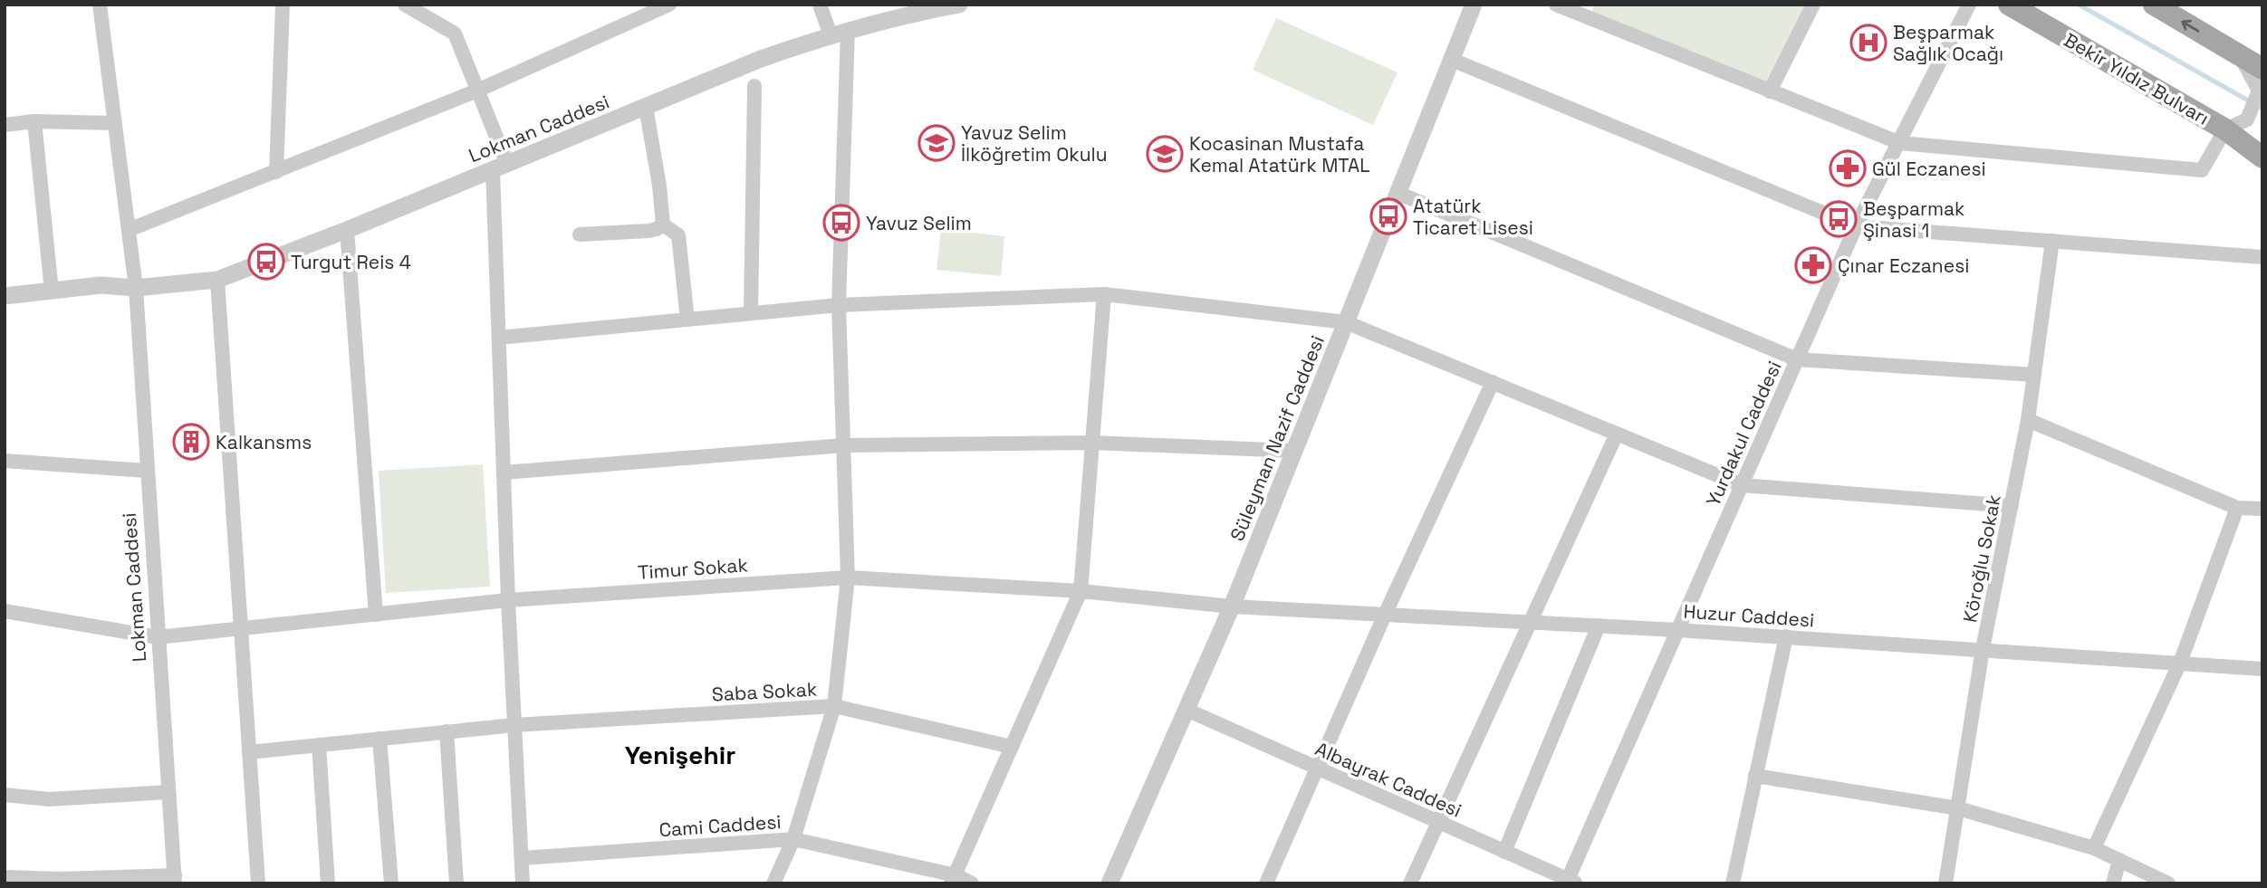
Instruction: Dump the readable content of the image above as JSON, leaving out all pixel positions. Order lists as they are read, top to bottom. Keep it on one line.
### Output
{"streets":{"main road":["Bekir Yıldız Bulvarı"],"street":["Lokman Caddesi","Yurdakul Caddesi","Süleyman Nazif Caddesi","Köroğlu Sokak","Timur Sokak","Huzur Caddesi","Saba Sokak","Albayrak Caddesi","Cami Caddesi"]},"crossings":[["Lokman Caddesi","Timur Sokak"],["Yurdakul Caddesi","Huzur Caddesi"],["Yurdakul Caddesi","Albayrak Caddesi"],["Süleyman Nazif Caddesi","Timur Sokak"],["Süleyman Nazif Caddesi","Huzur Caddesi"],["Süleyman Nazif Caddesi","Albayrak Caddesi"],["Köroğlu Sokak","Huzur Caddesi"],["Timur Sokak","Huzur Caddesi"]],"districts":["Yenişehir"],"places":{"hospital":["Beşparmak Sağlık Ocağı"],"school or university":["Yavuz Selim İlköğretim Okulu","Kocasinan Mustafa Kemal Atatürk MTAL"],"pharmacy":["Gül Eczanesi","Çınar Eczanesi"],"bus stop":["Atatürk Ticaret Lisesi","Beşparmak Şinasi 1","Yavuz Selim","Turgut Reis 4"],"building":["Kalkansms"]}}
